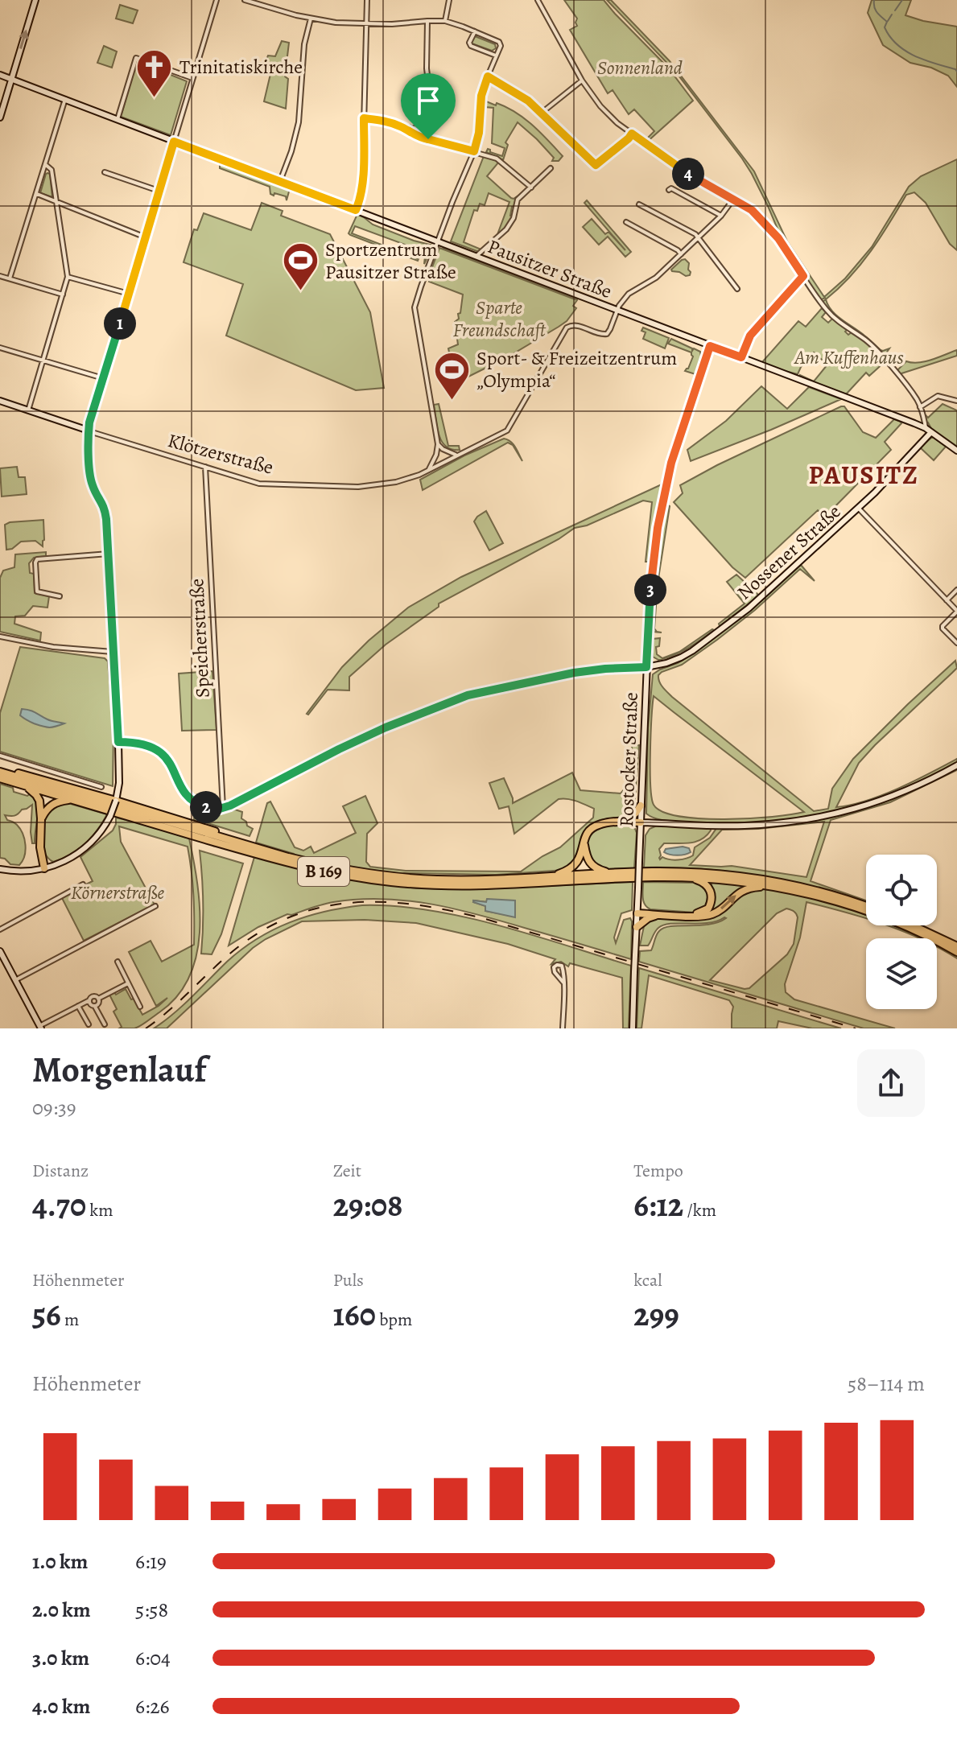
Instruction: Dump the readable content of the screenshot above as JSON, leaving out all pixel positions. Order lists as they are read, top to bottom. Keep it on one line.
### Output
{"streets":{"highway":["B 169"],"street":["Pausitzer Straße","Klötzerstraße","Nossener Straße","Speicherstraße","Rostocker Straße"]},"crossings":[["Pausitzer Straße","Klötzerstraße"],["Pausitzer Straße","Nossener Straße"],["Pausitzer Straße","Rostocker Straße"],["Klötzerstraße","Speicherstraße"],["Nossener Straße","Rostocker Straße"]],"districts":["PAUSITZ"],"parks":["Sonnenland","Sparte Freundschaft","Am Kuffenhaus","Körnerstraße"],"places":{"church":["Trinitatiskirche"],"sports":["Sportzentrum Pausitzer Straße","Sport- & Freizeitzentrum „Olympia“"]},"page":{"pins":["4","1","3","2"],"heading":["Morgenlauf","09:39"],"stats":[["Distanz","4.70 km"],["Zeit","29:08"],["Tempo","6:12 /km"],["Höhenmeter","56 m"],["Puls","160 bpm"],["kcal","299"]],"chart":["Höhenmeter","58–114 m"],"list":[{"name":"1.0 km","note":"6:19"},{"name":"2.0 km","note":"5:58"},{"name":"3.0 km","note":"6:04"},{"name":"4.0 km","note":"6:26"}]}}
